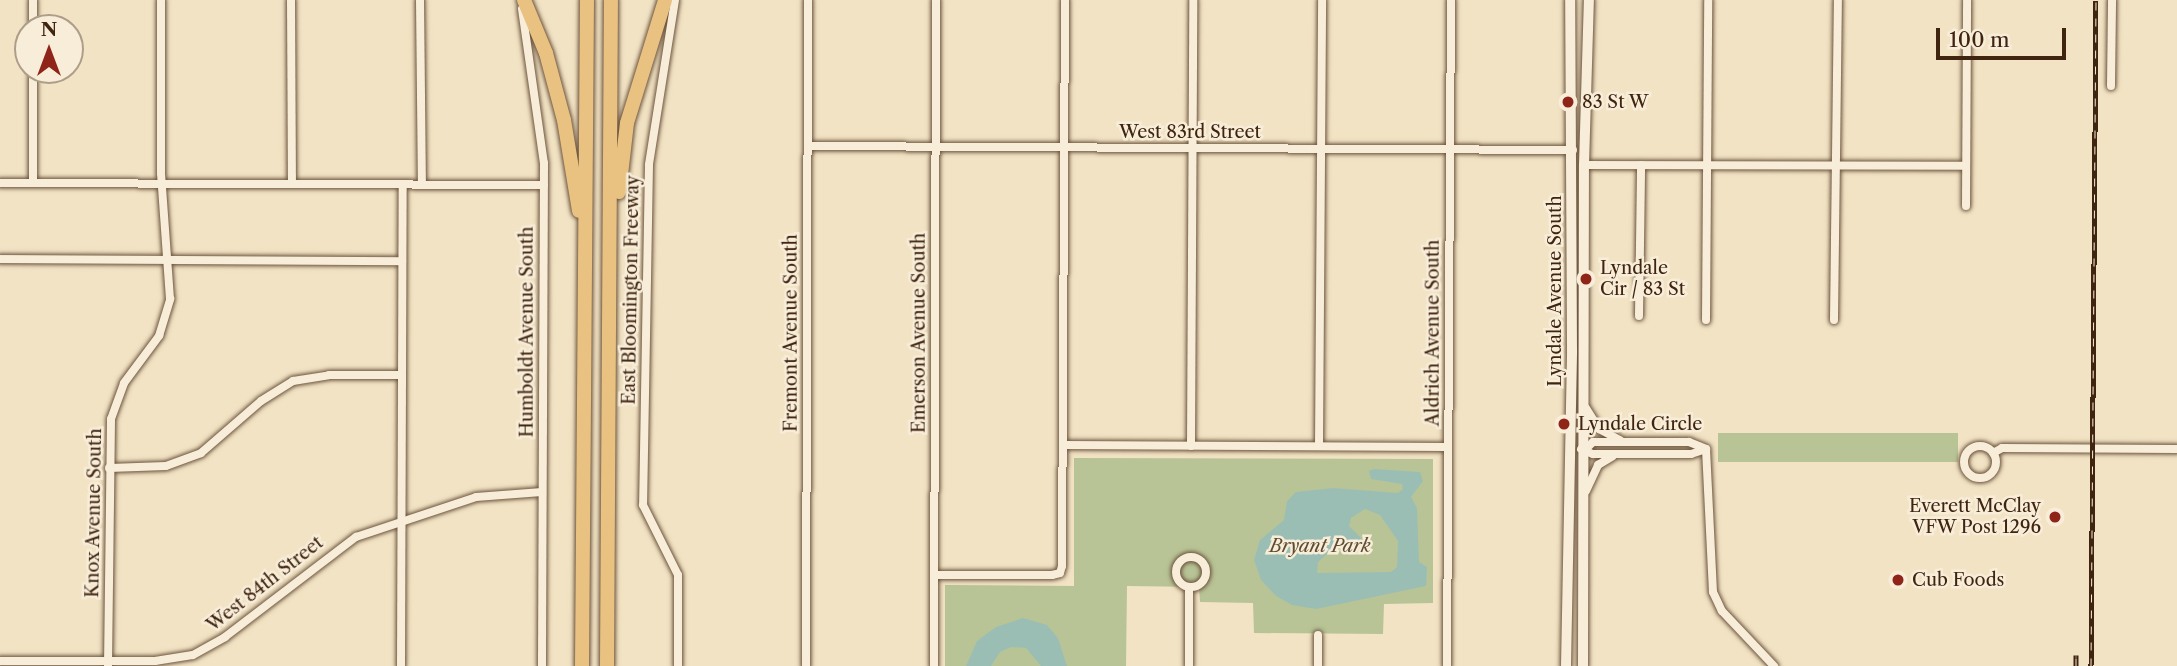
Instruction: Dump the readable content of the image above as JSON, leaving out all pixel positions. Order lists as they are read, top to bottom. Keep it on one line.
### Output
{"streets":{"main road":["Lyndale Avenue South"],"street":["West 83rd Street","East Bloomington Freeway","Humboldt Avenue South","Fremont Avenue South","Emerson Avenue South","Aldrich Avenue South","Knox Avenue South","West 84th Street"]},"crossings":[["West 83rd Street","Lyndale Avenue South"],["West 83rd Street","Fremont Avenue South"],["West 83rd Street","Emerson Avenue South"],["West 83rd Street","Aldrich Avenue South"],["Humboldt Avenue South","West 84th Street"],["Knox Avenue South","West 84th Street"]],"parks":["Bryant Park"],"places":["83 St W","Lyndale Cir / 83 St","Lyndale Circle","Everett McClay VFW Post 1296","Cub Foods"],"scale_bar":"100 m","north":"top"}
